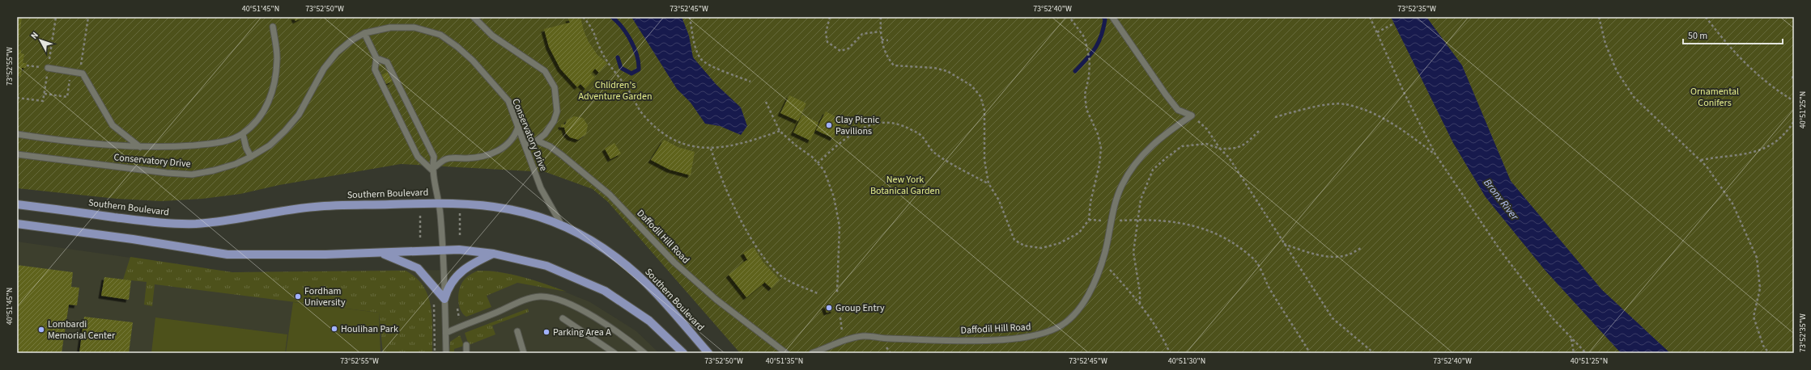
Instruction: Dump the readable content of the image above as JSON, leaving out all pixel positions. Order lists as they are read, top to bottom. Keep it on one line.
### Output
{"streets":{"main road":["Southern Boulevard"],"lane":["Conservatory Drive","Daffodil Hill Road"]},"crossings":[["Conservatory Drive","Southern Boulevard"]],"water":["Bronx River"],"parks":["Chlidren's Adventure Garden","Ornamental Conifers","New York Botanical Garden"],"places":["Clay Picnic Pavilions","Fordham University","Group Entry","Houlihan Park","Lombardi Memorial Center","Parking Area A"],"scale_bar":"50 m","north":"top left","coordinates":["40°51'45\"N","73°52'50\"W","73°52'45\"W","73°52'40\"W","73°52'35\"W","73°52'55\"W","40°51'25\"N","40°51'35\"N","40°51'30\"N"]}
